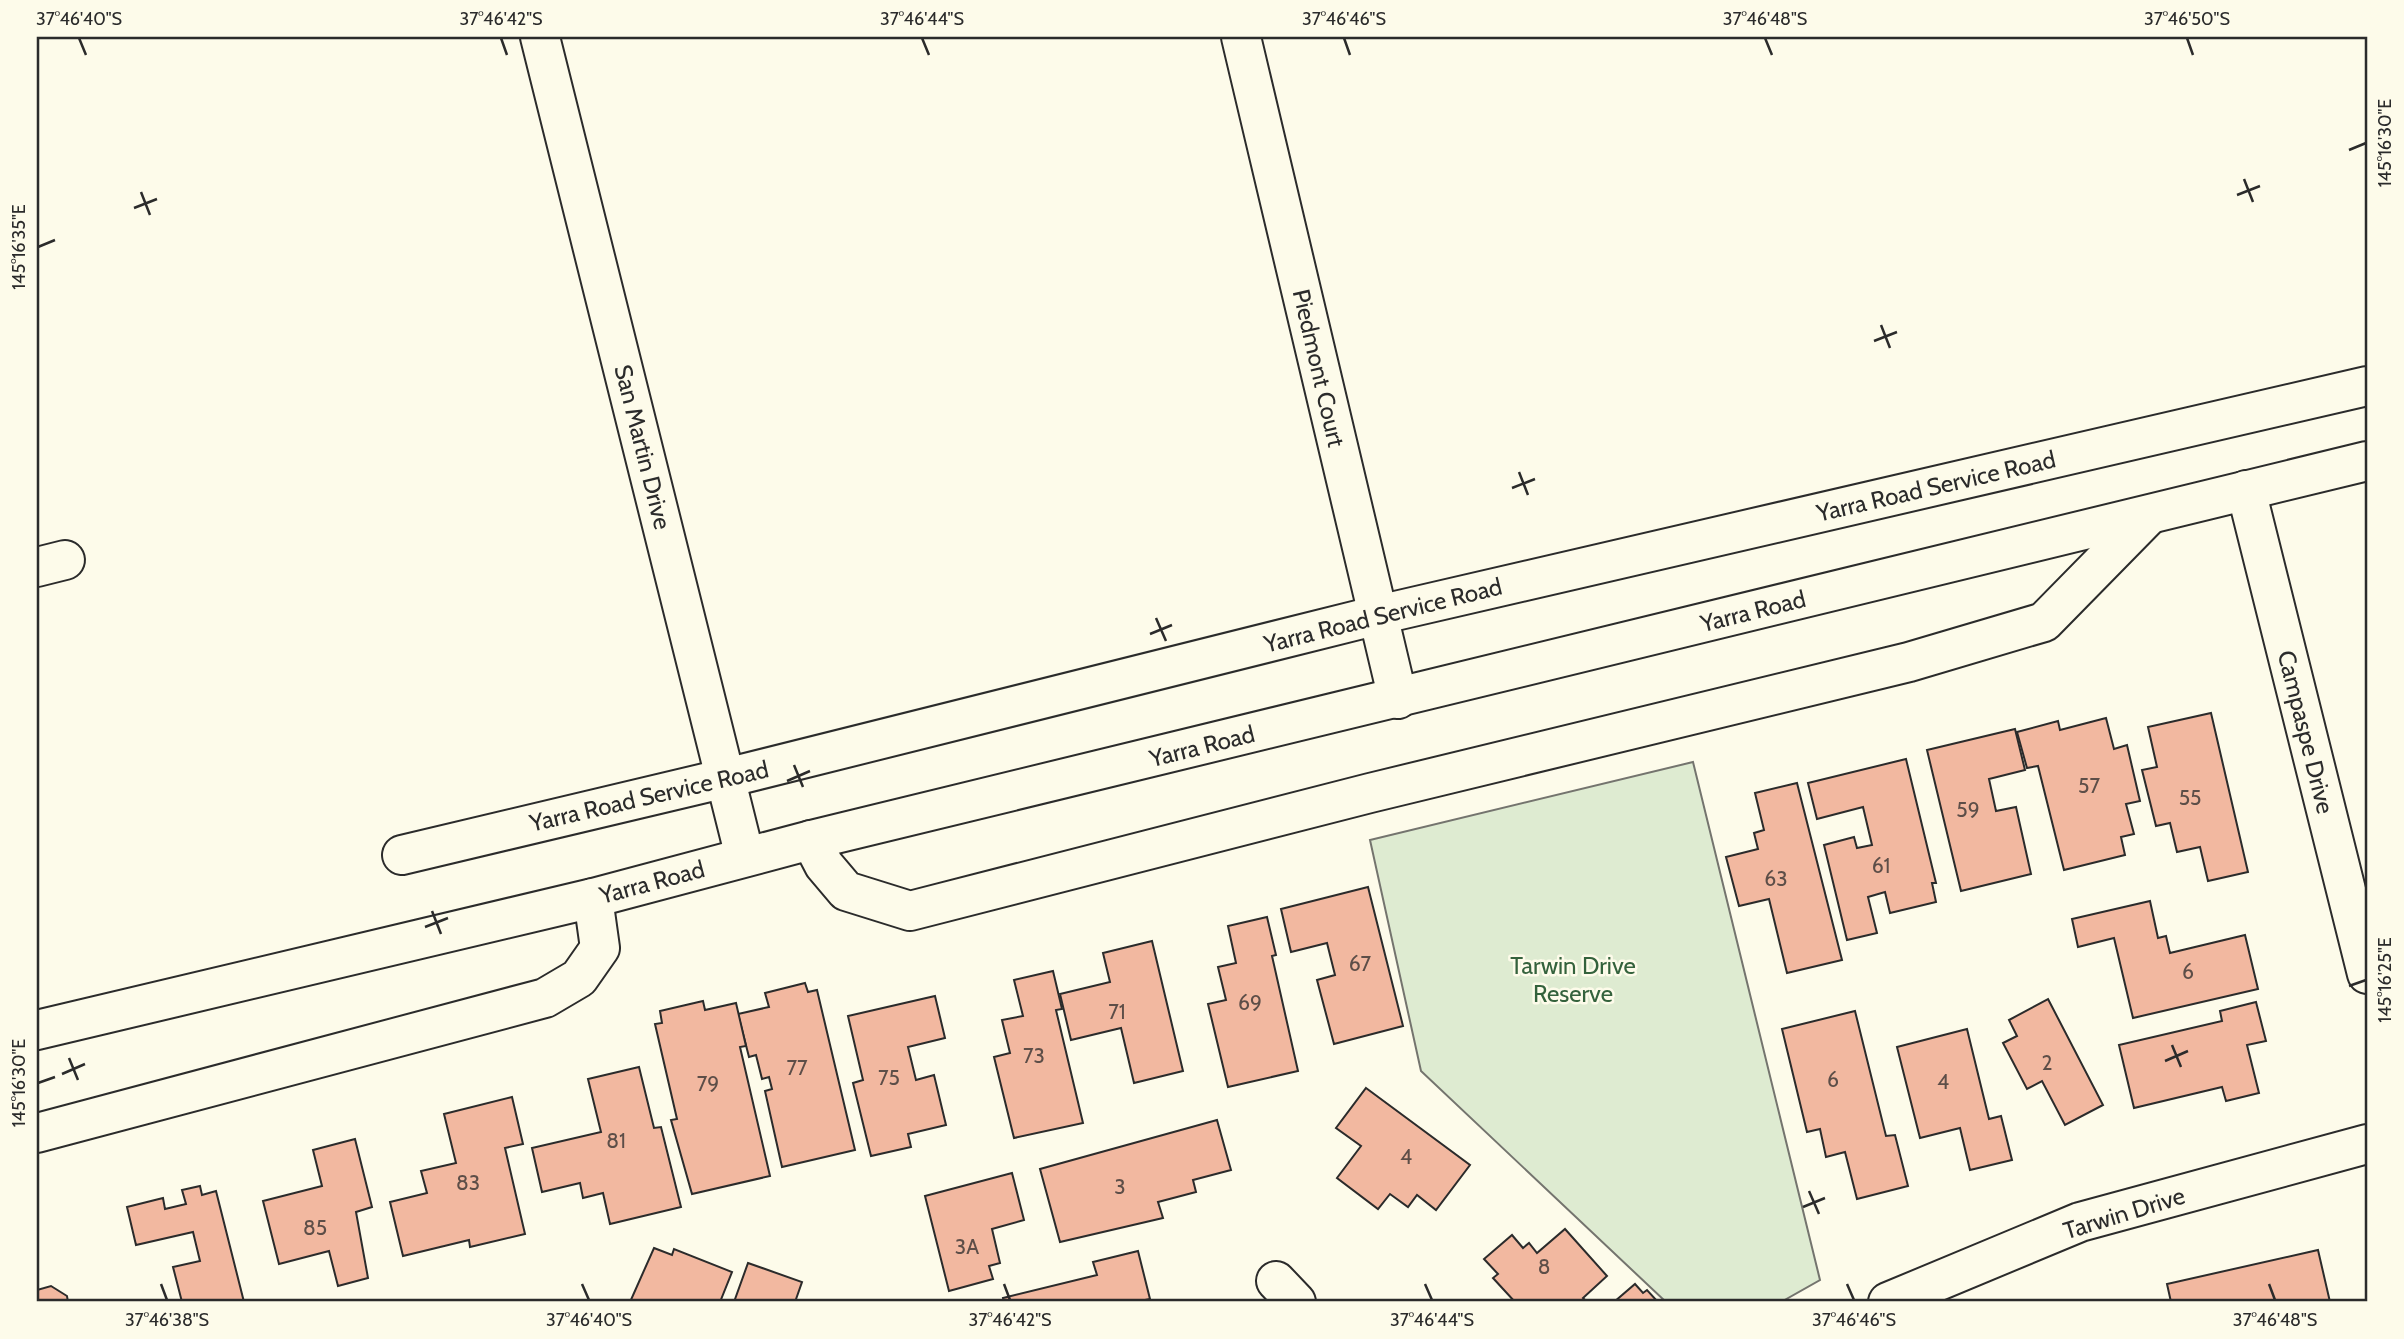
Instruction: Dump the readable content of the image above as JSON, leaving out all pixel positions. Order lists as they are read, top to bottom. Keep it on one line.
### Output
{"streets":{"street":["Piedmont Court","San Martin Drive","Yarra Road Service Road","Yarra Road","Campaspe Drive","Tarwin Drive"]},"crossings":[["Piedmont Court","Yarra Road Service Road"],["Piedmont Court","Yarra Road"],["San Martin Drive","Yarra Road Service Road"],["San Martin Drive","Yarra Road"],["Yarra Road","Campaspe Drive"]],"parks":["Tarwin Drive Reserve"],"house_numbers":["57","55","59","61","63","67","6","69","71","73","2","77","75","6","4","79","81","4","83","3","85","3A","8"],"coordinates":["37°46'40\"S","37°46'42\"S","37°46'44\"S","37°46'46\"S","37°46'48\"S","37°46'50\"S","145°16'30\"E","145°16'35\"E","145°16'25\"E","37°46'38\"S"]}
